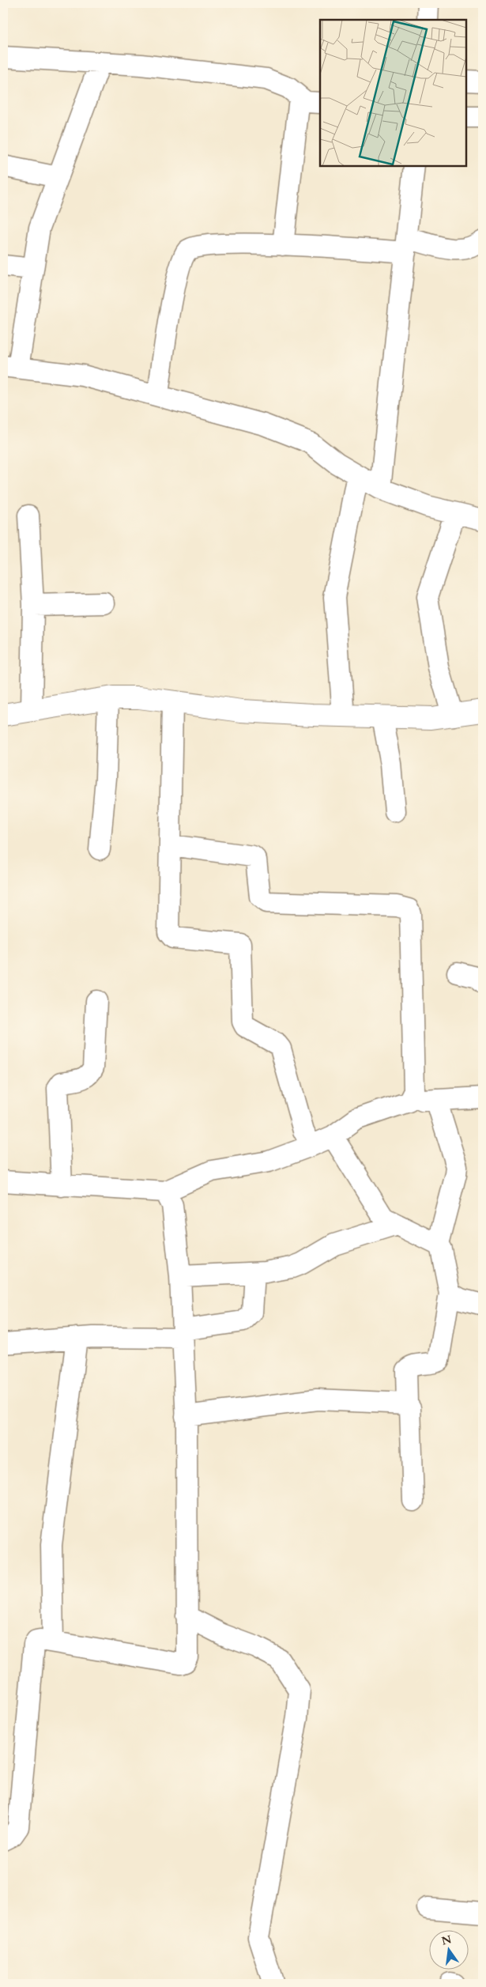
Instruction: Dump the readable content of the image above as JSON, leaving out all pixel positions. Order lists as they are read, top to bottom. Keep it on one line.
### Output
{"north":"top"}
